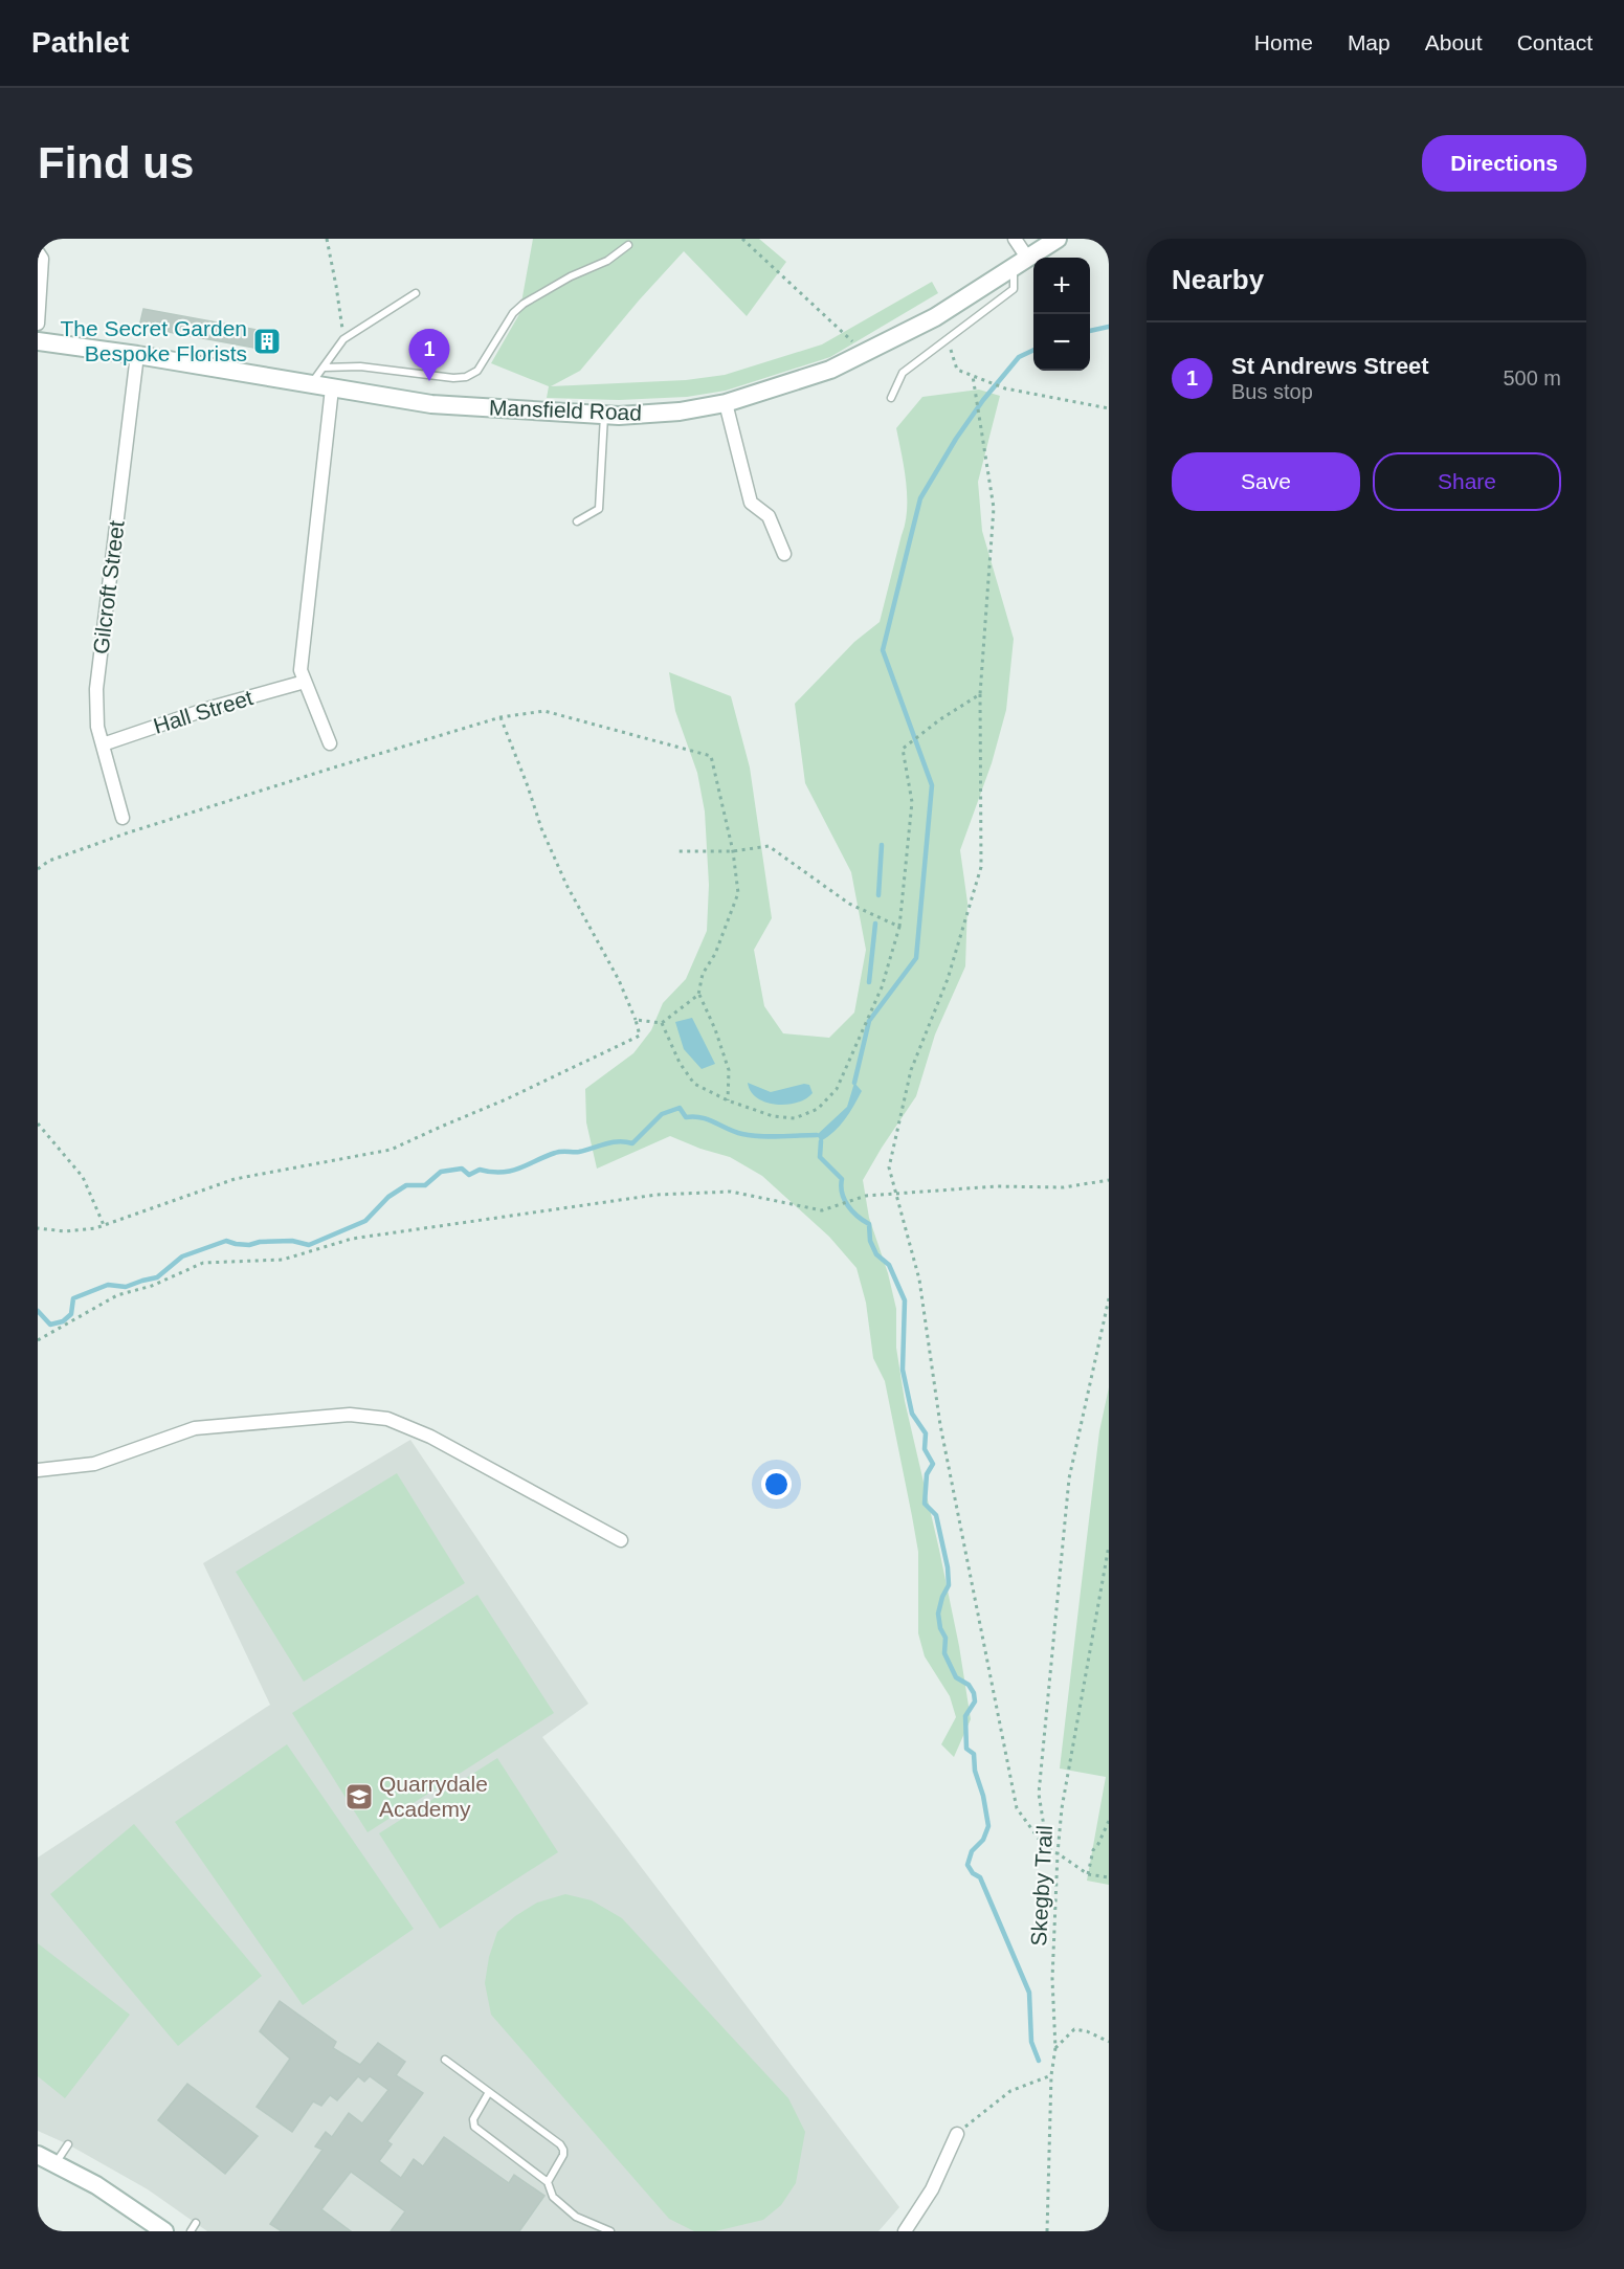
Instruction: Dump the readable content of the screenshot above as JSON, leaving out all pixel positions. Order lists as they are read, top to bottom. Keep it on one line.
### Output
{"streets":{"main road":["Mansfield Road"],"street":["Gilcroft Street","Hall Street"],"path":["Skegby Trail"]},"crossings":[["Mansfield Road","Gilcroft Street"],["Gilcroft Street","Hall Street"]],"places":{"building":["The Secret Garden Bespoke Florists"],"school or university":["Quarrydale Academy"]},"page":{"header":"Pathlet","nav":["Home","Map","About","Contact"],"buttons":["Directions",["Save","Share"]],"title":"Find us","heading":"Nearby","map_buttons":["+","−"],"list":[{"mark":"1","name":"St Andrews Street","note":"Bus stop","value":"500 m"}],"pins":"1"}}
